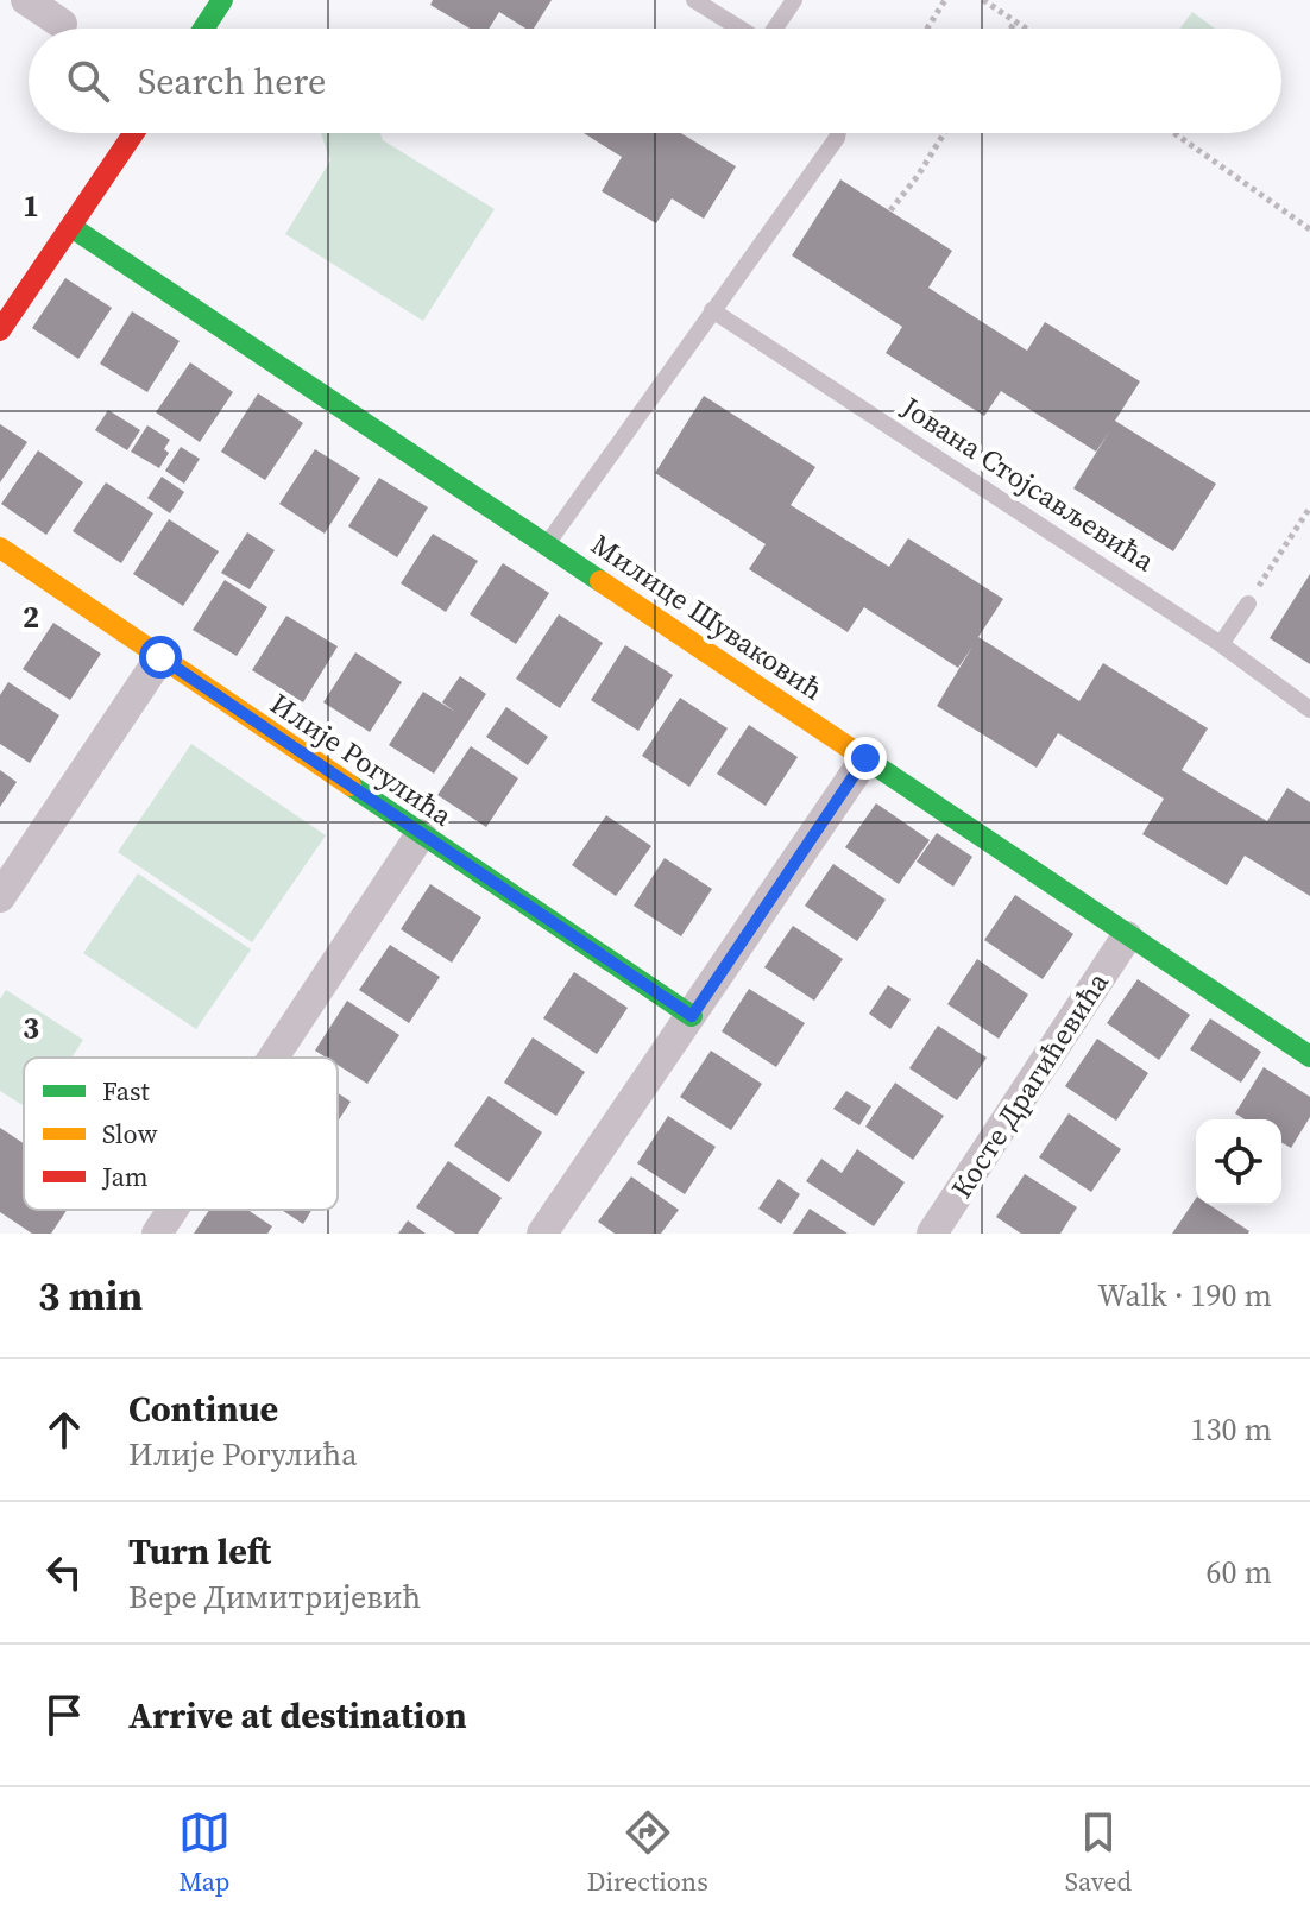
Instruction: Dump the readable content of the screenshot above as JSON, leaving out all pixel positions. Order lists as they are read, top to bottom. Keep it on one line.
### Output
{"streets":{"street":["Милице Шуваковић","Илије Рогулића","Косте Драгићевића"],"lane":["Јована Стојсављевића"]},"crossings":[["Милице Шуваковић","Косте Драгићевића"]],"legend":["Fast","Slow","Jam"],"page":{"search":"Search here","heading":["3 min","Walk · 190 m"],"list":[["Continue","Илије Рогулића","130 m"],["Turn left","Вере Димитријевић","60 m"],"Arrive at destination"],"nav":["Map","Directions","Saved"]},"grid":{"rows":["1","2","3"]}}
